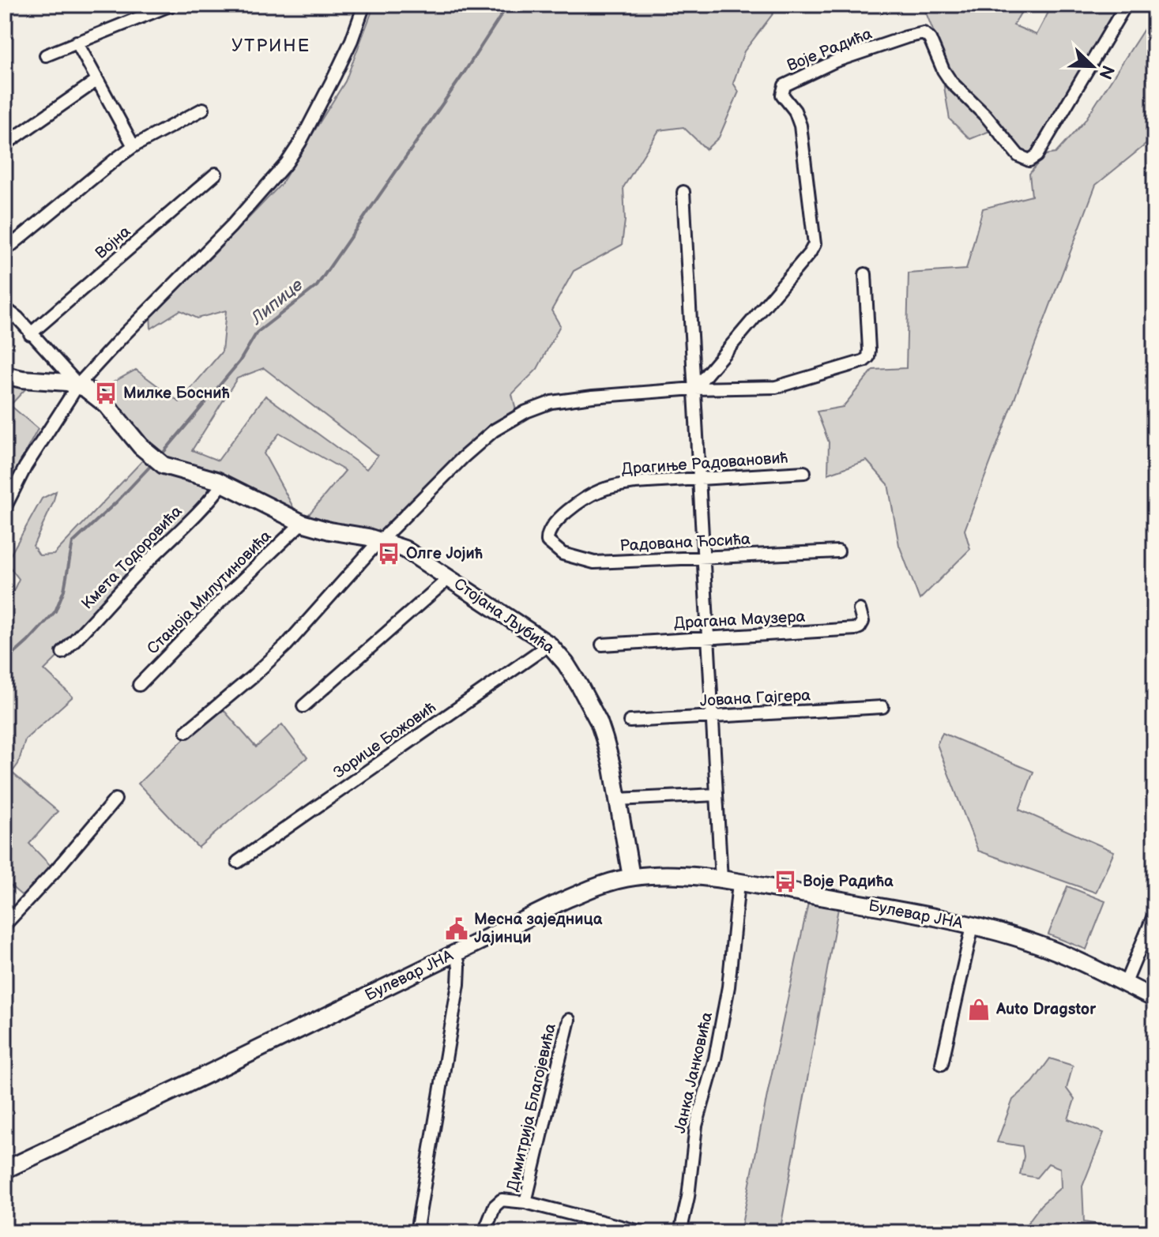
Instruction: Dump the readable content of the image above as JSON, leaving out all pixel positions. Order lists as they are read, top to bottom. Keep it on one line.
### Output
{"streets":{"main road":["Стојана Љубића","Булевар ЈНА"],"street":["Воје Радића","Војна","Драгиње Радовановић","Радована Ћосића","Кмета Тодоровића","Станоја Милутиновића","Драгана Маузера","Јована Гајгера","Зорице Божовић","Јанка Јанковића","Димитрија Благојевића"]},"crossings":[["Драгиње Радовановић","Радована Ћосића"],["Кмета Тодоровића","Стојана Љубића"],["Станоја Милутиновића","Стојана Љубића"],["Стојана Љубића","Зорице Божовић"],["Стојана Љубића","Булевар ЈНА"],["Булевар ЈНА","Јанка Јанковића"]],"districts":["УТРИНЕ"],"water":["Липице"],"places":{"bus stop":["Милке Боснић","Олге Јојић","Воје Радића"],"public building":["Месна заједница Јајинци"],"shop":["Auto Dragstor"]},"north":"bottom right"}
